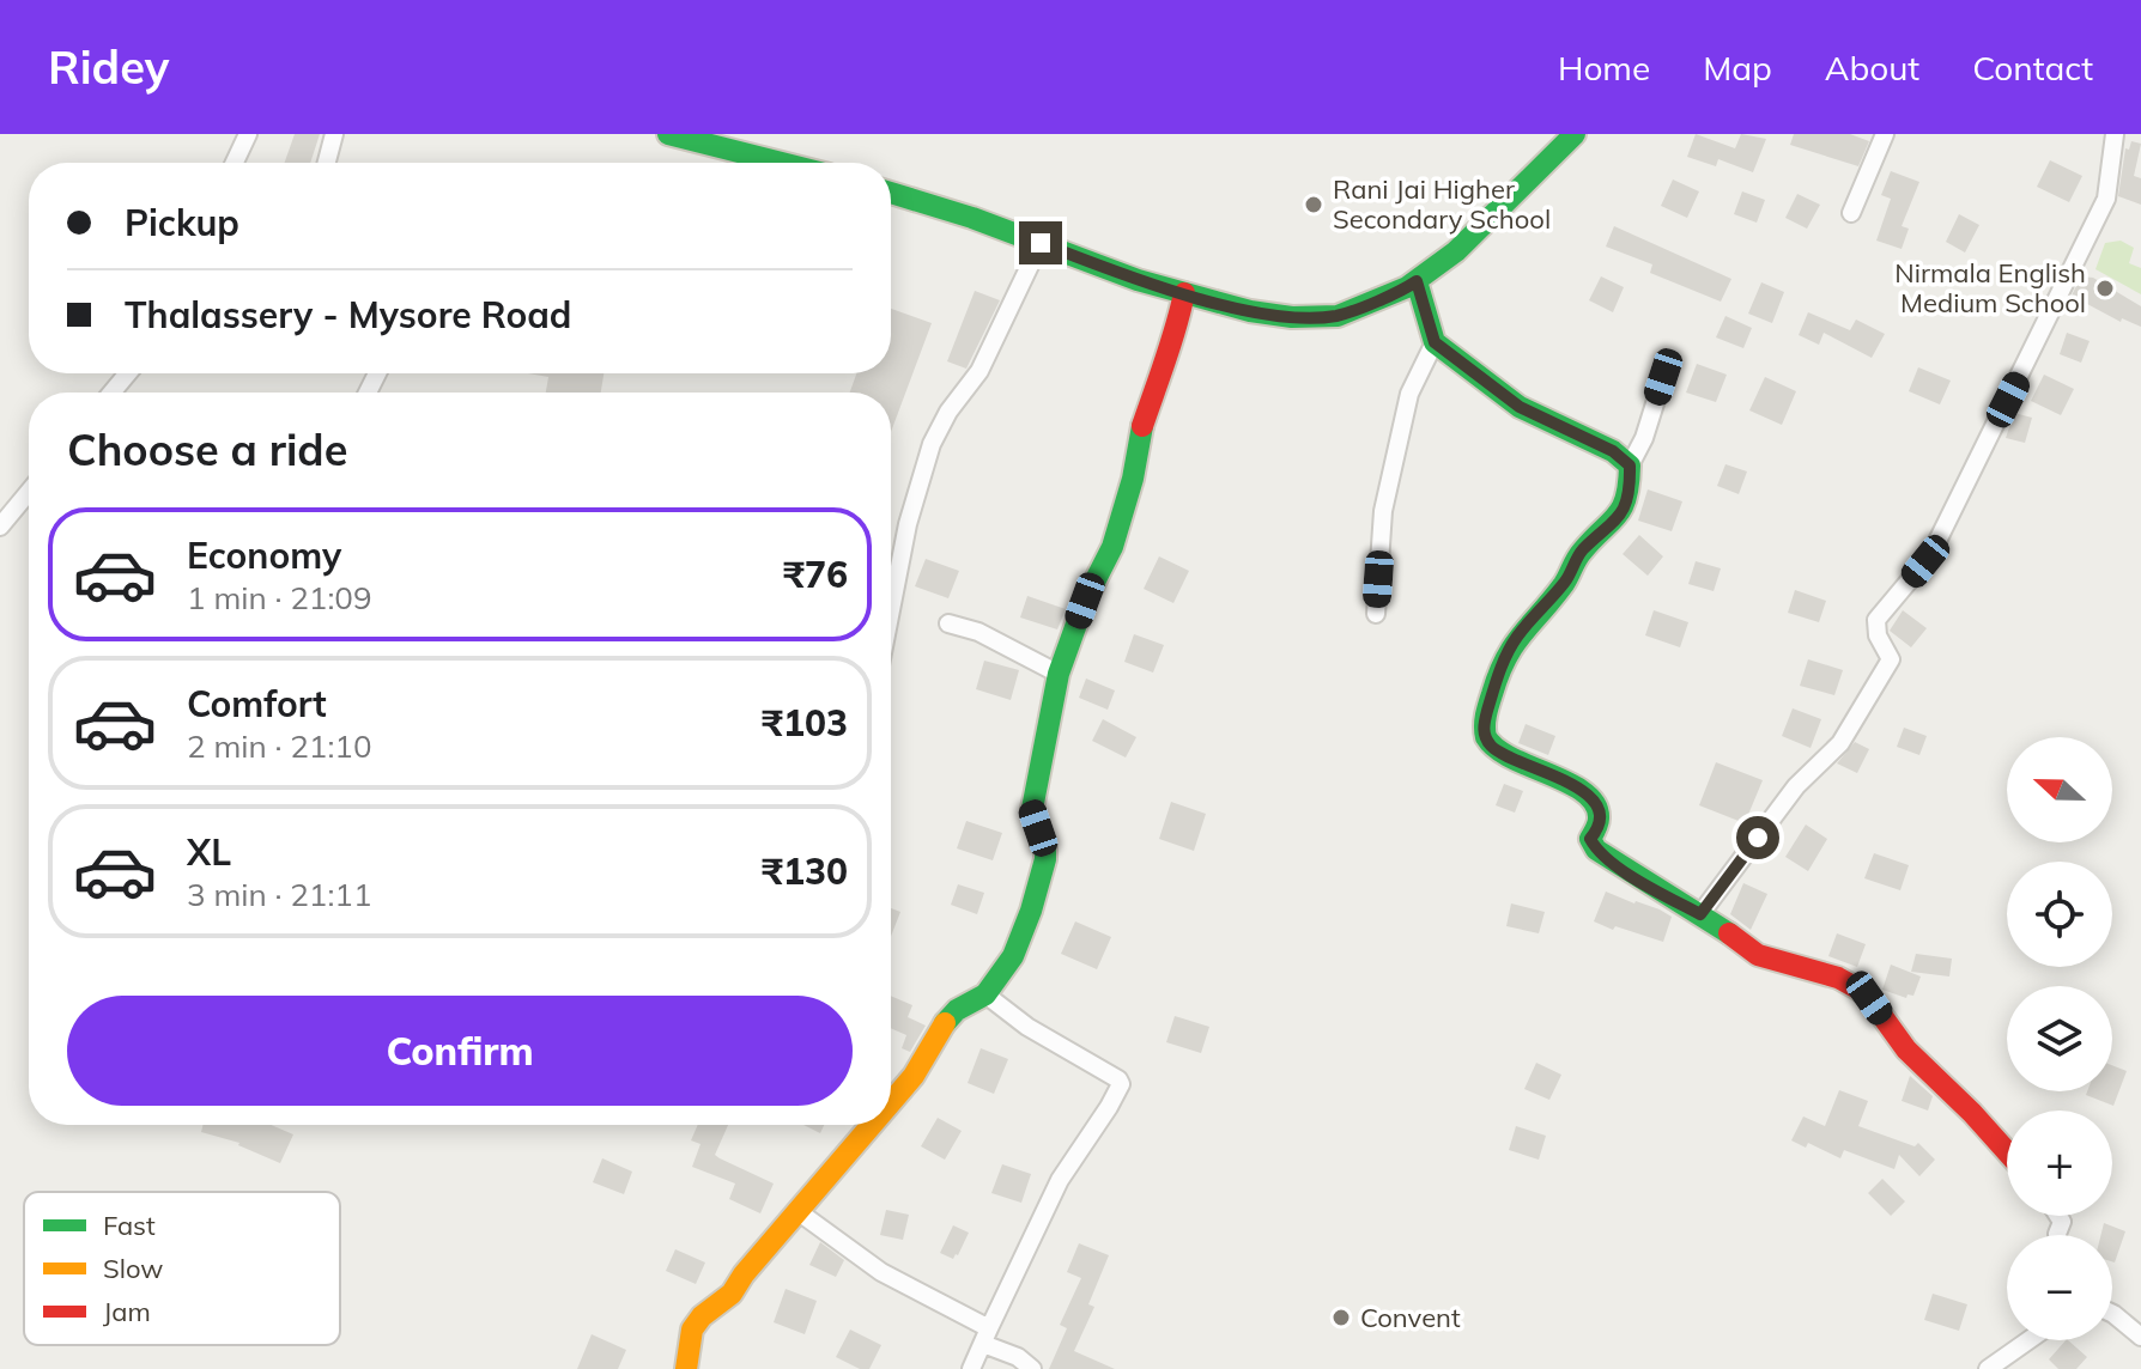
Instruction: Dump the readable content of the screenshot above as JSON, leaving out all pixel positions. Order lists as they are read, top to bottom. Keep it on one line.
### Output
{"places":["Rani Jai Higher Secondary School","Nirmala English Medium School","Convent"],"legend":["Fast","Slow","Jam"],"north":"left","page":{"header":"Ridey","nav":["Home","Map","About","Contact"],"banner":["Pickup","Thalassery - Mysore Road"],"heading":"Choose a ride","list":[{"name":"Economy","note":"1 min · 21:09","value":"₹76"},{"name":"Comfort","note":"2 min · 21:10","value":"₹103"},{"name":"XL","note":"3 min · 21:11","value":"₹130"}],"map_buttons":["+","−"],"buttons":"Confirm"}}
